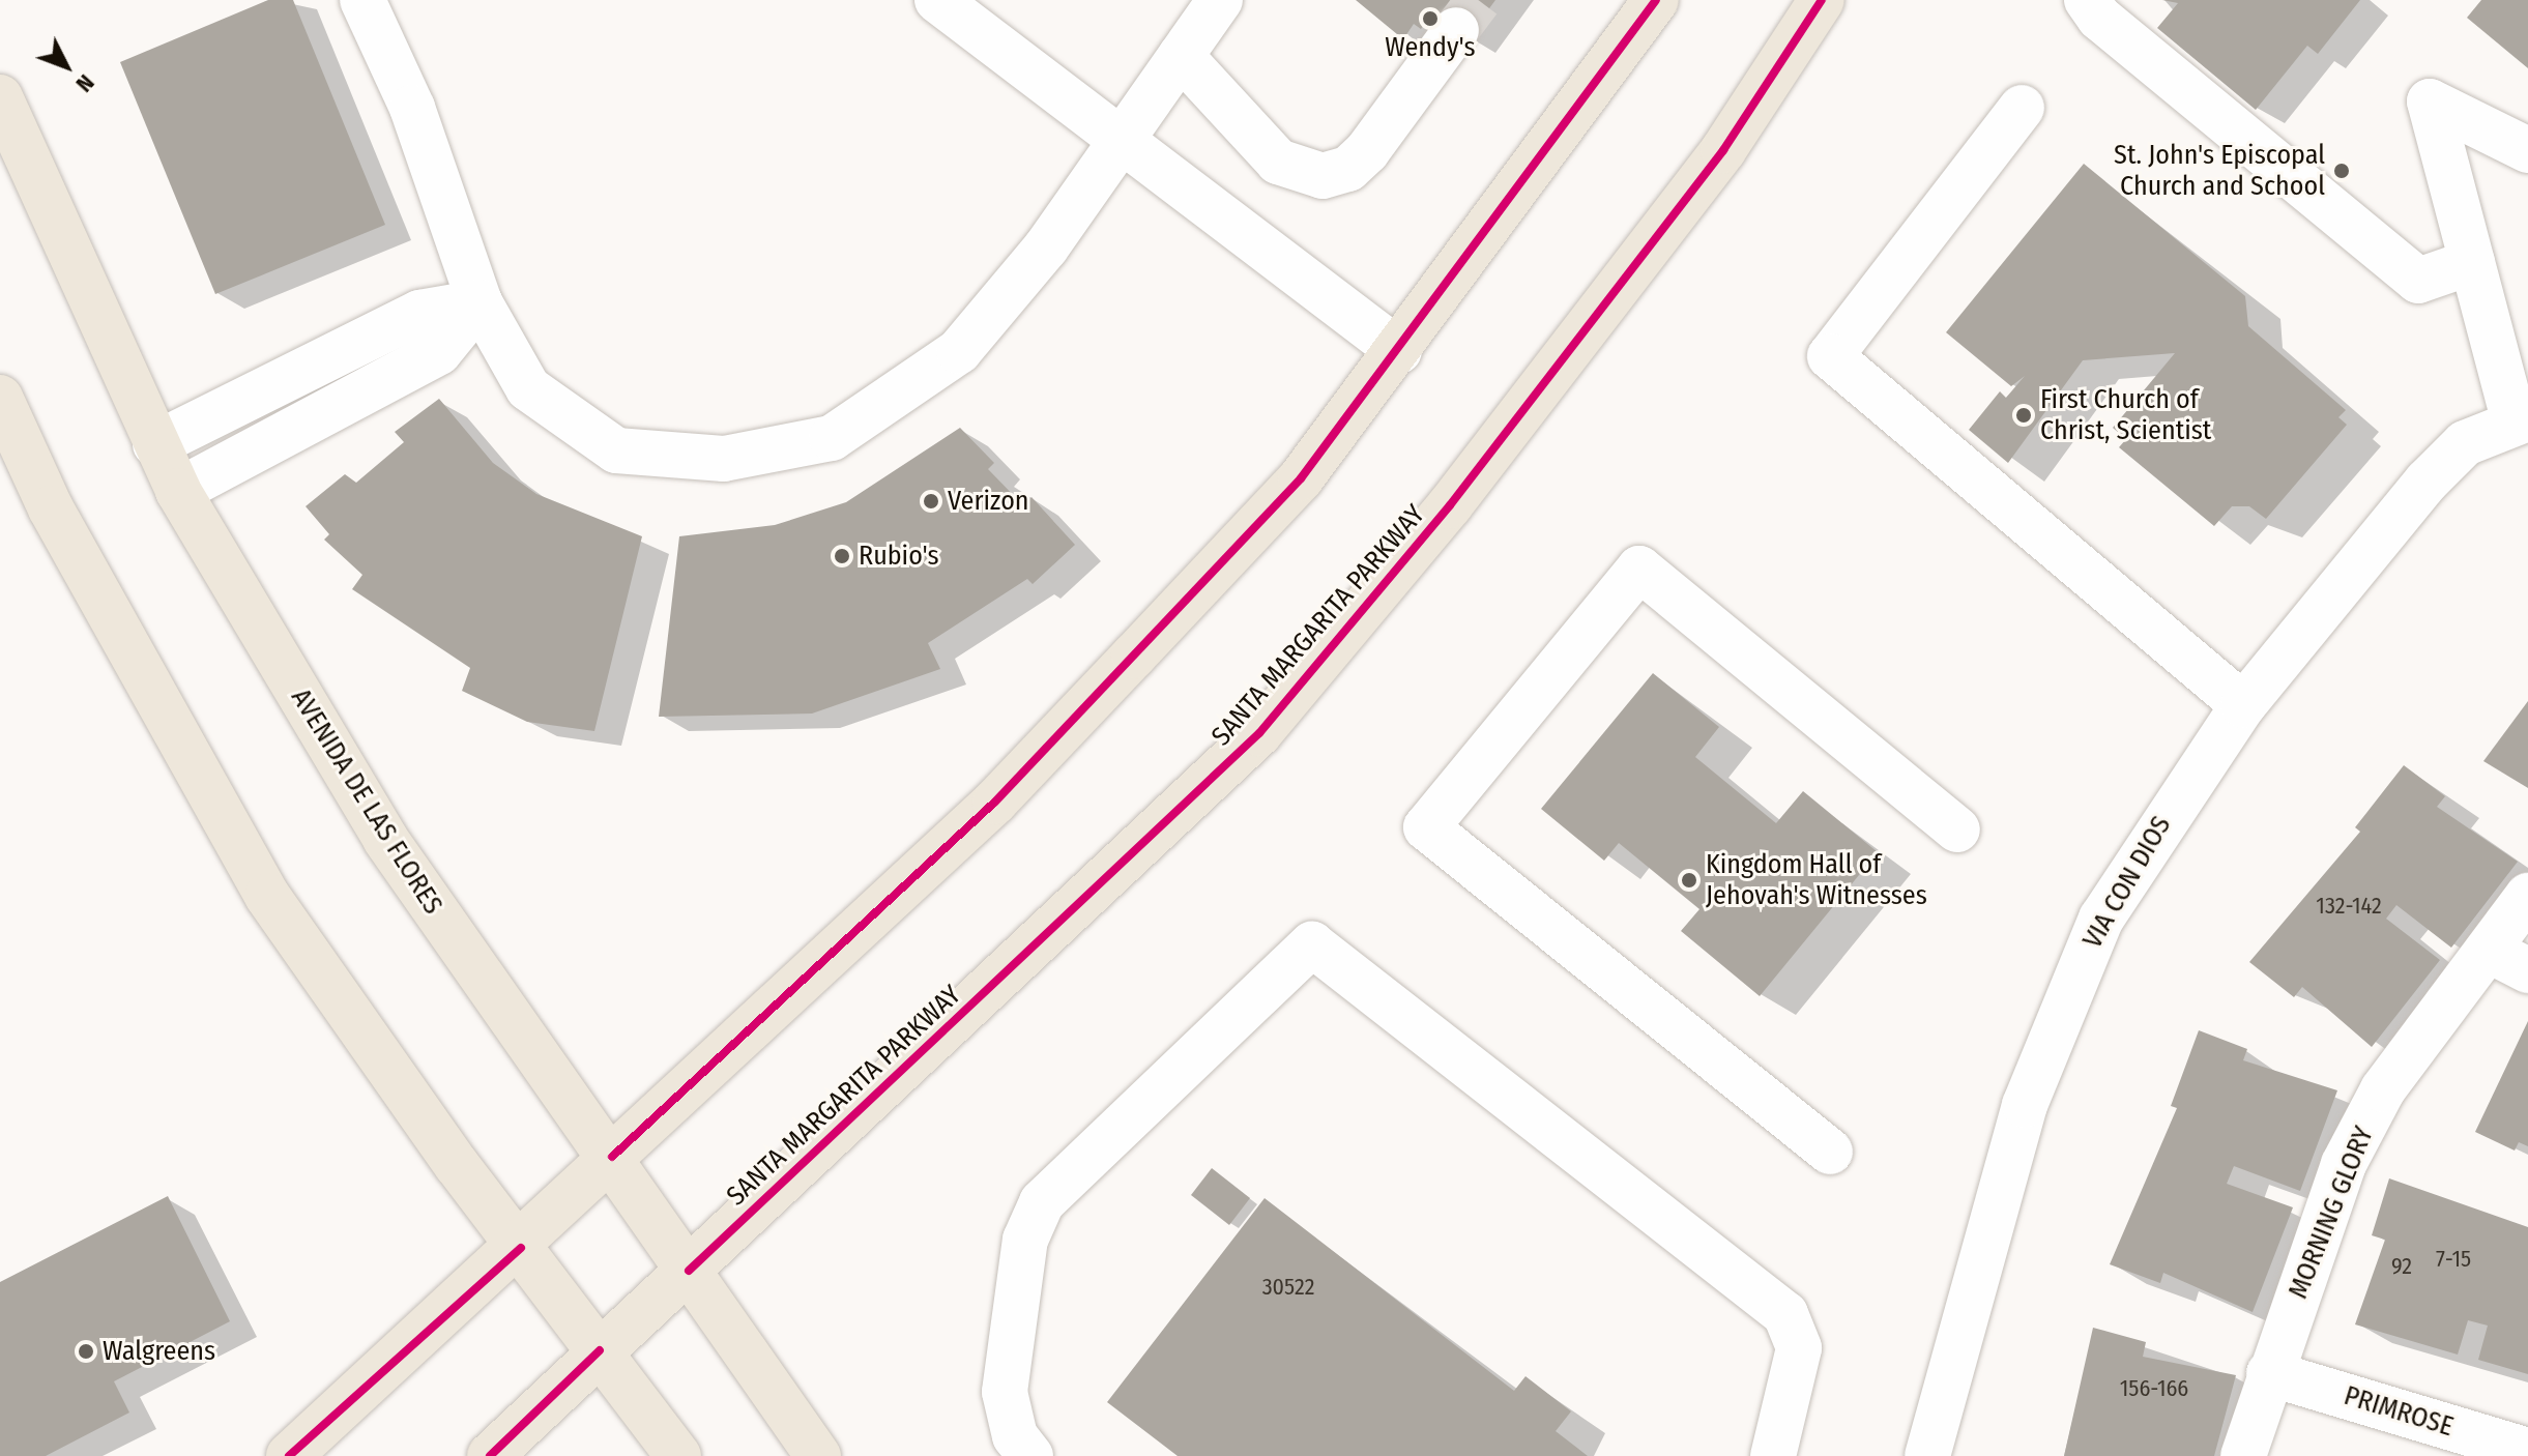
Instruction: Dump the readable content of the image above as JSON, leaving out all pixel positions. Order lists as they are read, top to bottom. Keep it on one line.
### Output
{"streets":{"main road":["SANTA MARGARITA PARKWAY","AVENIDA DE LAS FLORES"],"street":["VIA CON DIOS","MORNING GLORY","PRIMROSE"]},"crossings":[["SANTA MARGARITA PARKWAY","AVENIDA DE LAS FLORES"],["MORNING GLORY","PRIMROSE"]],"places":["Wendy's","St. John's Episcopal Church and School","First Church of Christ, Scientist","Verizon","Rubio's","Kingdom Hall of Jehovah's Witnesses","Walgreens"],"house_numbers":["132-142","7-15","92","30522","156-166"],"north":"bottom right"}
